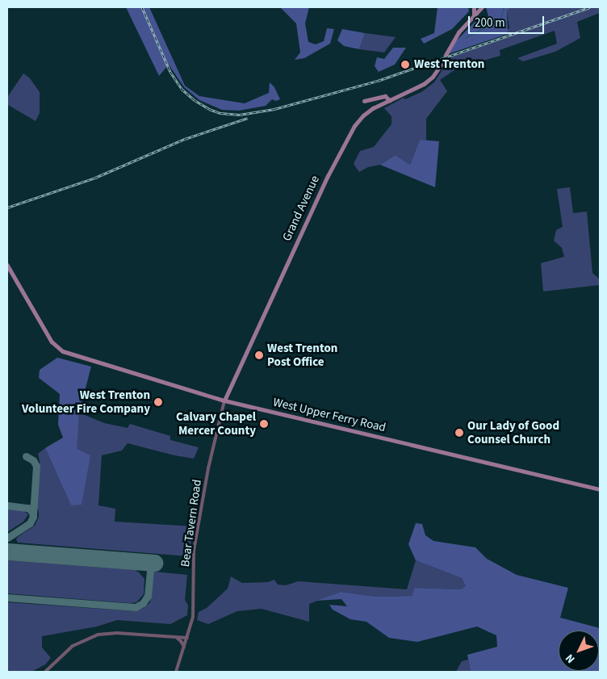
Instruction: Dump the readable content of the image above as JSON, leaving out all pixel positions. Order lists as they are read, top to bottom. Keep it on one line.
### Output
{"streets":{"main road":["Grand Avenue","West Upper Ferry Road"],"street":["Bear Tavern Road"]},"crossings":[["Grand Avenue","West Upper Ferry Road"],["Grand Avenue","Bear Tavern Road"],["West Upper Ferry Road","Bear Tavern Road"]],"places":["West Trenton","West Trenton Post Office","West Trenton Volunteer Fire Company","Calvary Chapel Mercer County","Our Lady of Good Counsel Church"],"scale_bar":"200 m","north":"bottom left"}
